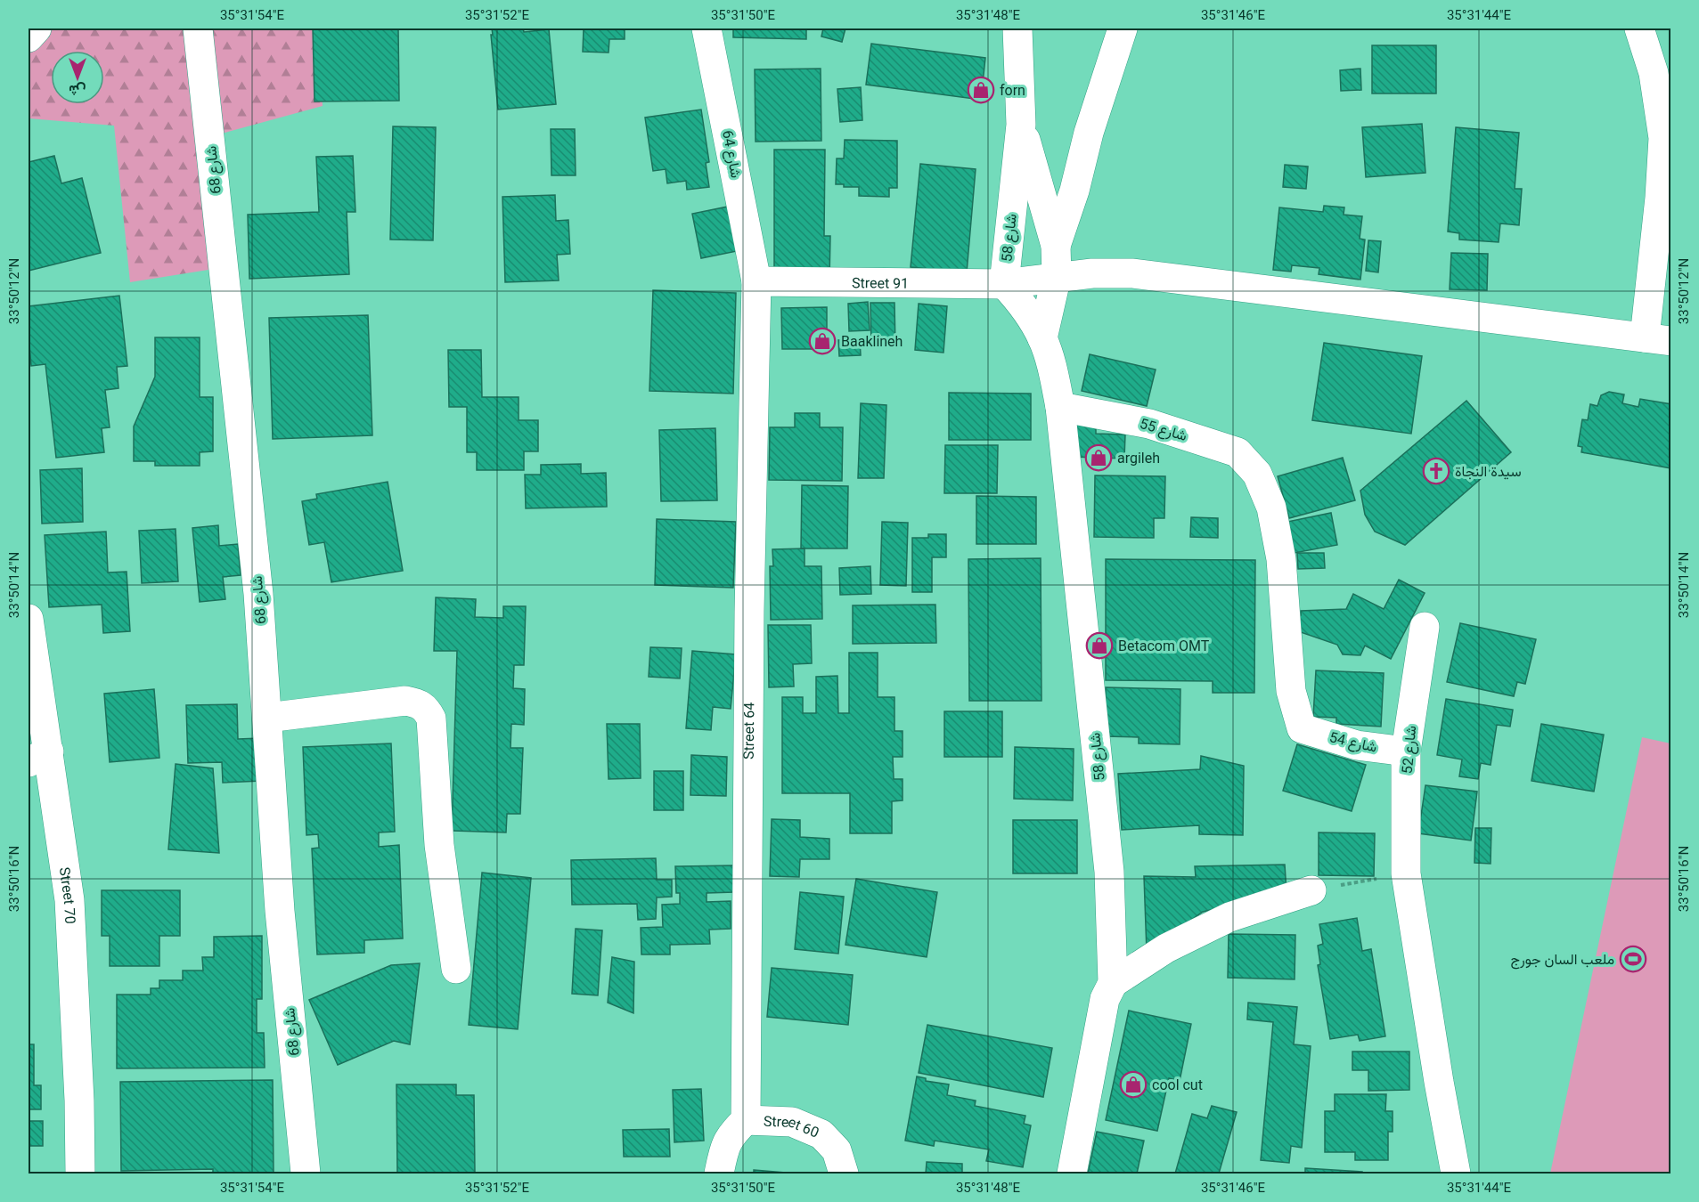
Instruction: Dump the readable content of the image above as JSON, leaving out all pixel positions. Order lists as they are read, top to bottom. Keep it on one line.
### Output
{"streets":{"street":["شارع 64","شارع 68","شارع 58","Street 91","شارع 55","Street 64","شارع 54","شارع 52","Street 70","Street 60"]},"crossings":[["شارع 64","Street 91"],["شارع 64","Street 64"],["شارع 58","Street 91"],["شارع 58","شارع 55"],["Street 91","Street 64"],["شارع 55","شارع 54"],["Street 64","Street 60"],["شارع 54","شارع 52"]],"places":{"shop":["forn","Baaklineh","argileh","Betacom OMT","cool cut"],"church":["سيدة النجاة"],"sports":["ملعب السان جورج"]},"north":"bottom","coordinates":["35°31'54\"E","35°31'52\"E","35°31'50\"E","35°31'48\"E","35°31'46\"E","35°31'44\"E","33°50'12\"N","33°50'14\"N","33°50'16\"N"]}
